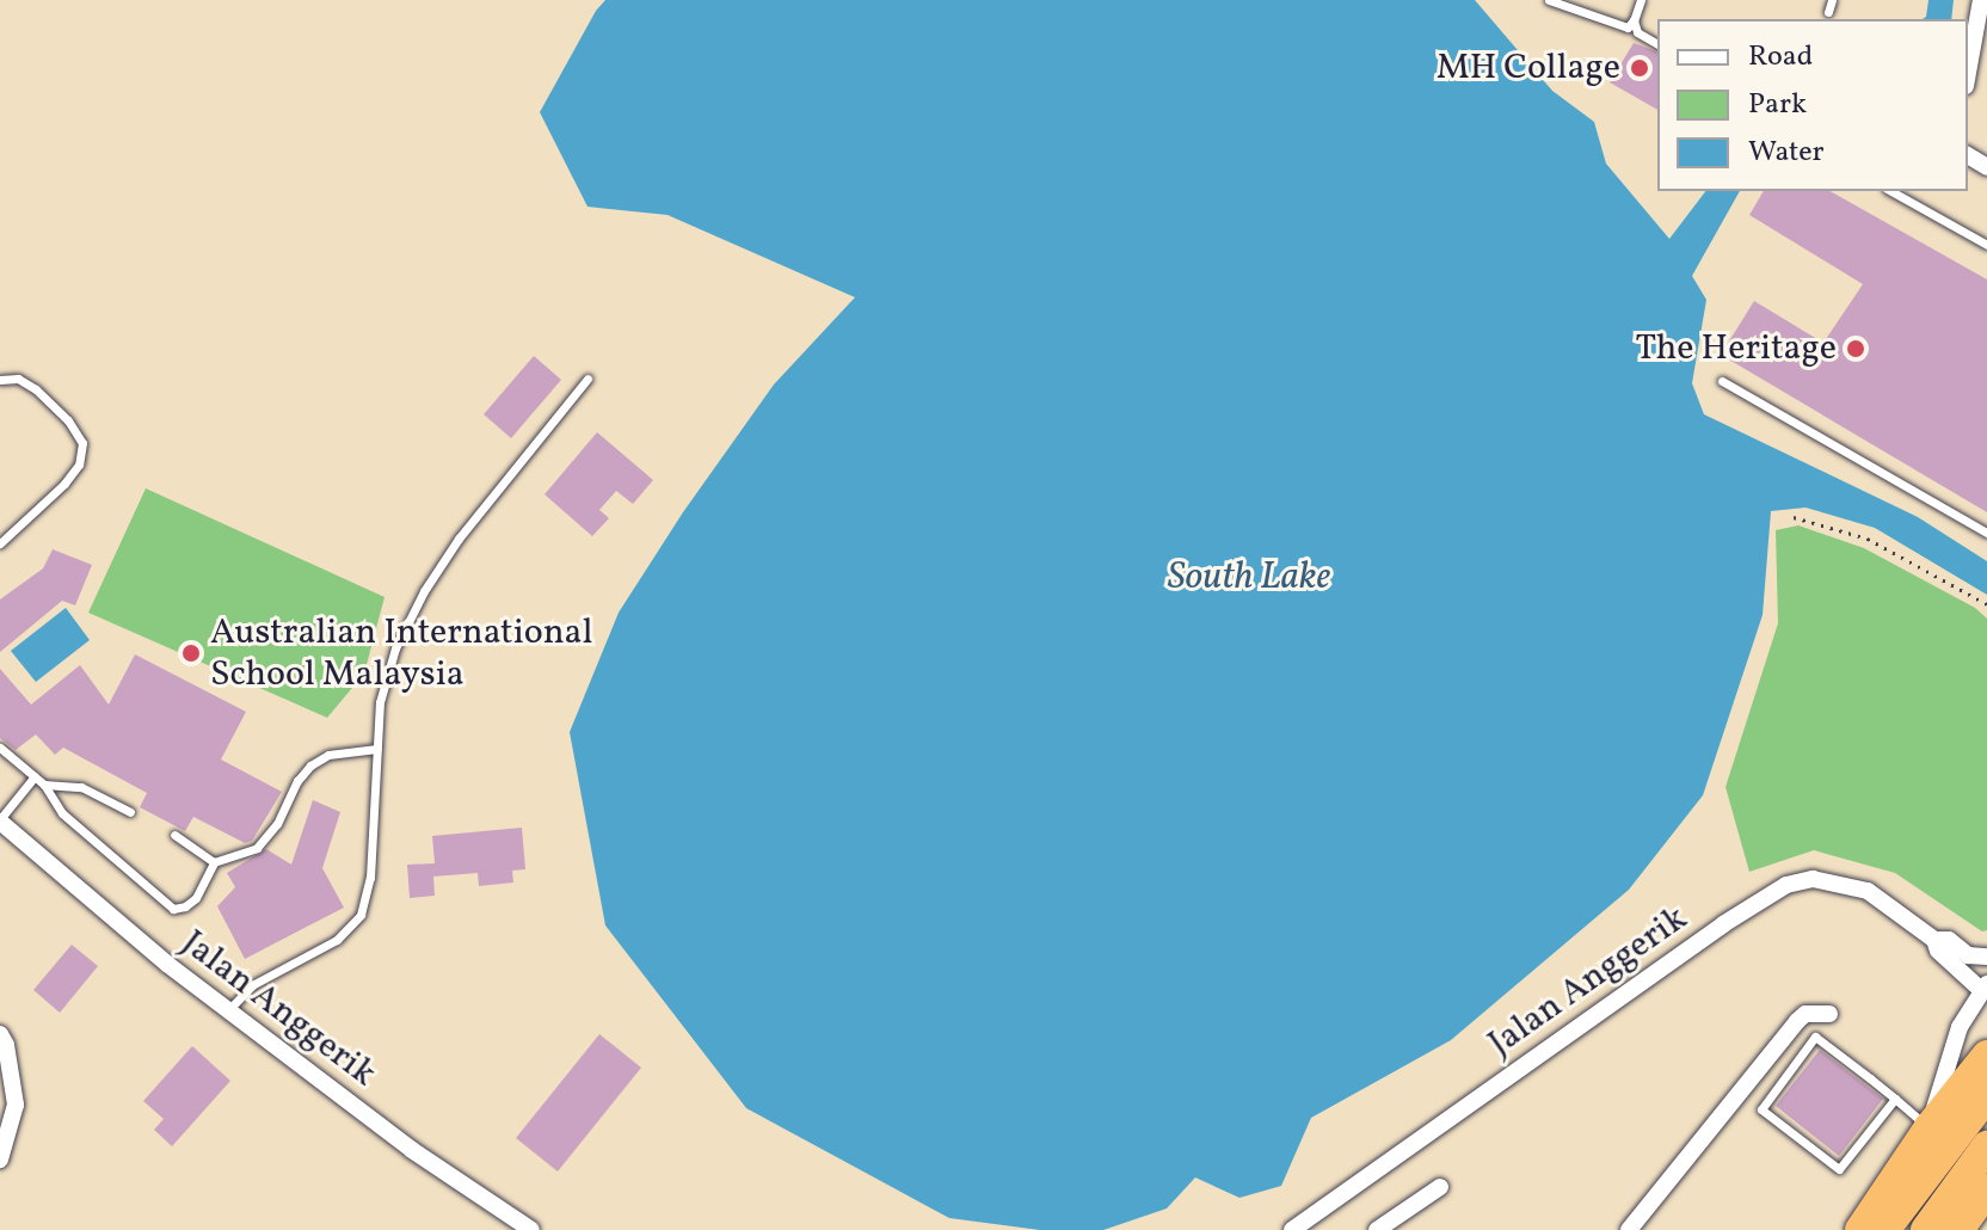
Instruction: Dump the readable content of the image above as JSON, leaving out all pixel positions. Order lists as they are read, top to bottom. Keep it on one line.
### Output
{"streets":{"street":["Jalan Anggerik"]},"water":["South Lake"],"places":["MH Collage","The Heritage","Australian International School Malaysia"],"legend":["Road","Park","Water"]}
